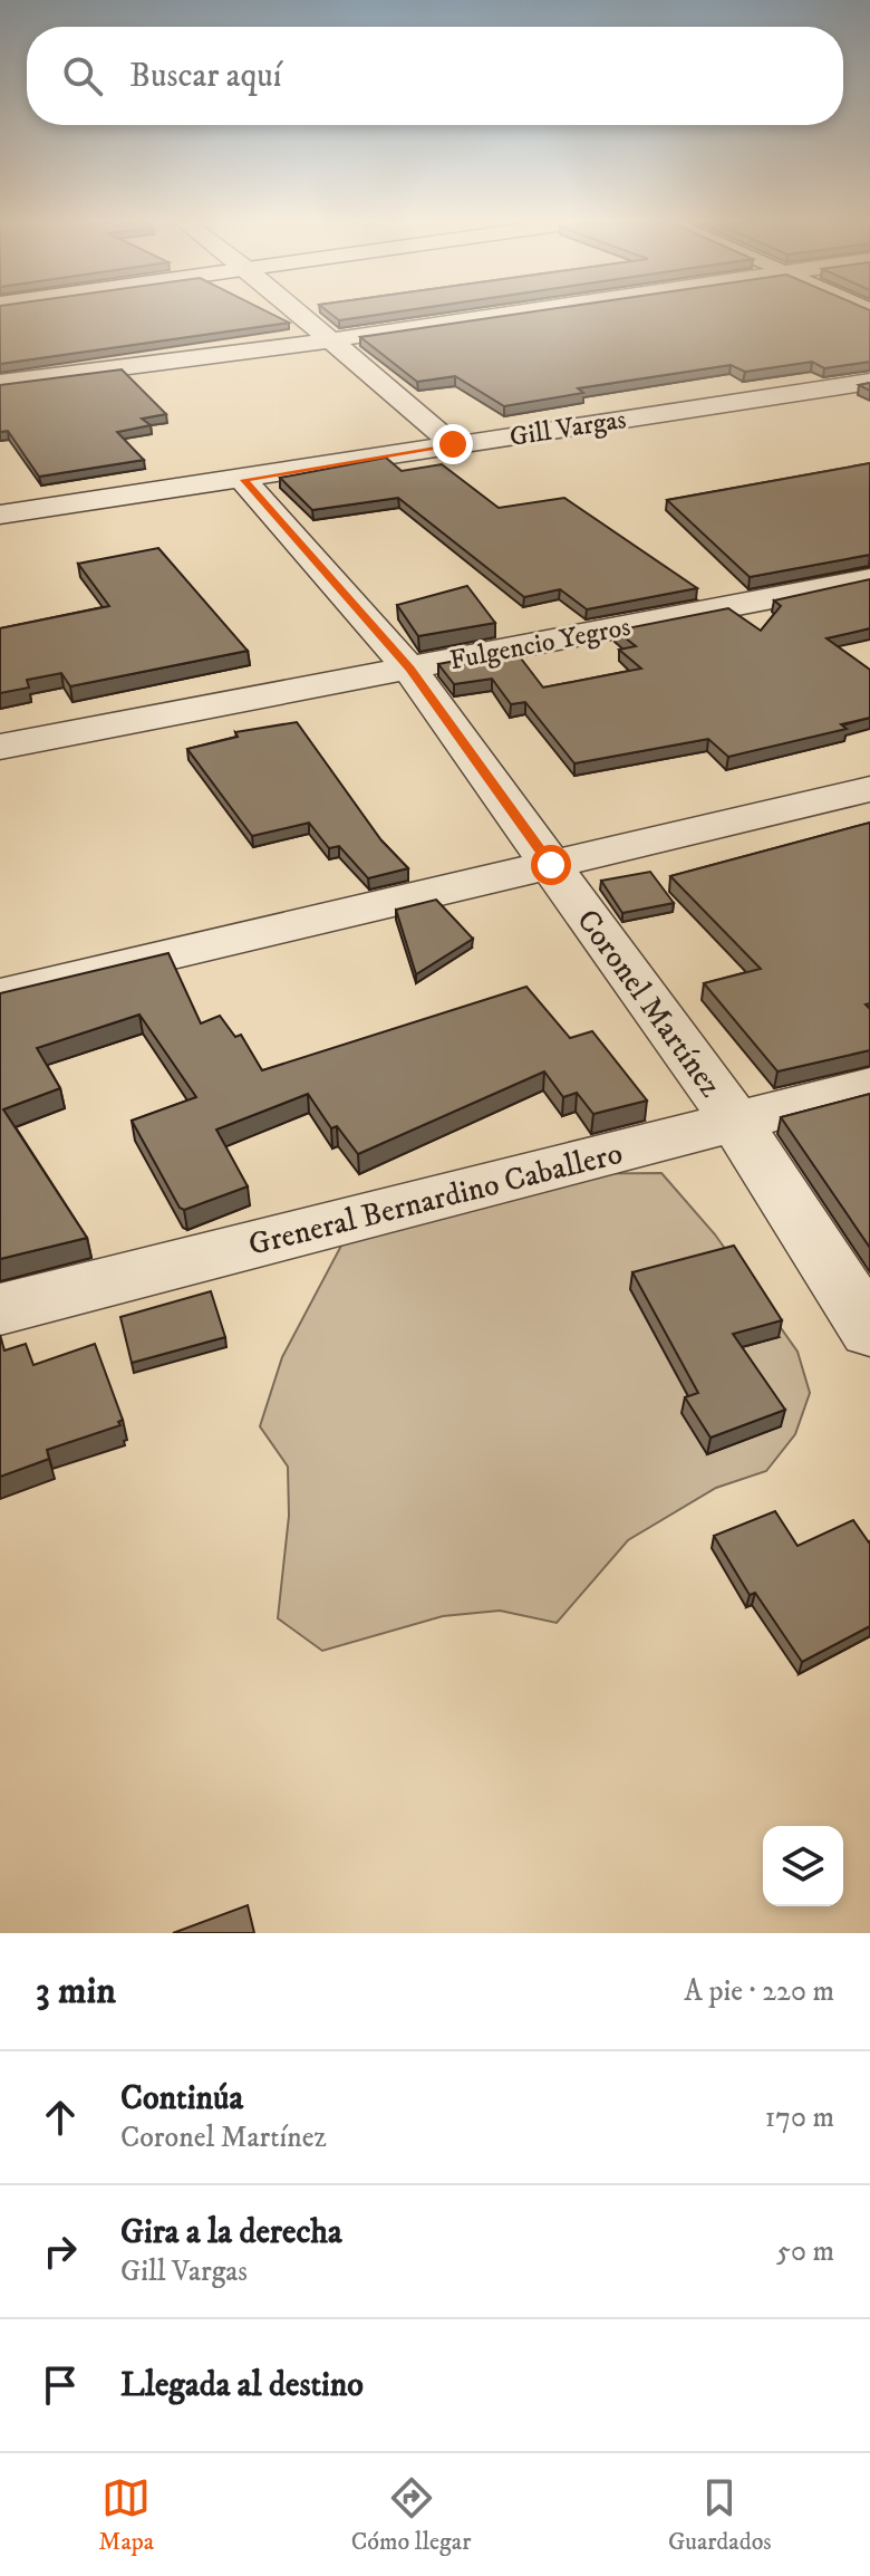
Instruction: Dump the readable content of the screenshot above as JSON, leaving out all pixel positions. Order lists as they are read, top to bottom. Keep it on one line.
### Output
{"streets":{"street":["Gill Vargas","Fulgencio Yegros","Coronel Martínez","Greneral Bernardino Caballero"]},"crossings":[["Gill Vargas","Coronel Martínez"],["Fulgencio Yegros","Coronel Martínez"],["Coronel Martínez","Greneral Bernardino Caballero"]],"page":{"search":"Buscar aquí","heading":["3 min","A pie · 220 m"],"list":[["Continúa","Coronel Martínez","170 m"],["Gira a la derecha","Gill Vargas","50 m"],"Llegada al destino"],"nav":["Mapa","Cómo llegar","Guardados"]}}
